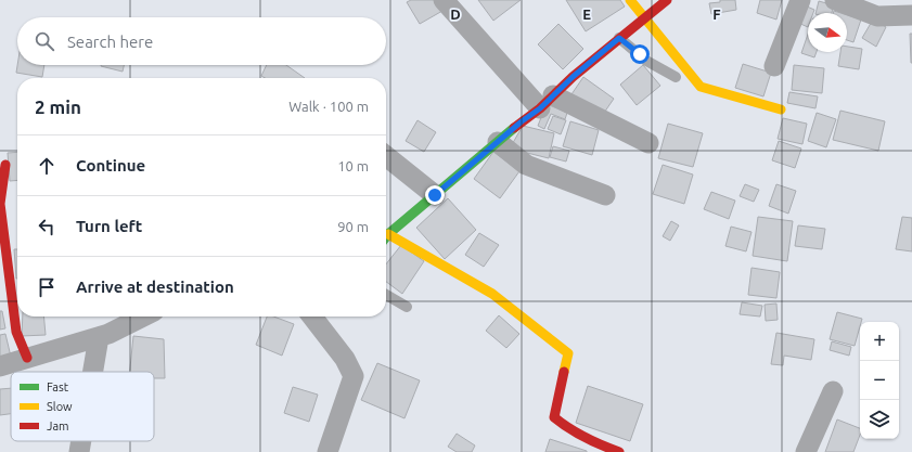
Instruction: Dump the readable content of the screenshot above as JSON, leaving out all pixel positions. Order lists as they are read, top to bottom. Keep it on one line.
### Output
{"legend":["Fast","Slow","Jam"],"north":"right","page":{"search":"Search here","heading":["2 min","Walk · 100 m"],"list":[["Continue","10 m"],["Turn left","90 m"],"Arrive at destination"],"map_buttons":["+","−"]},"grid":{"columns":["D","E","F"]}}
